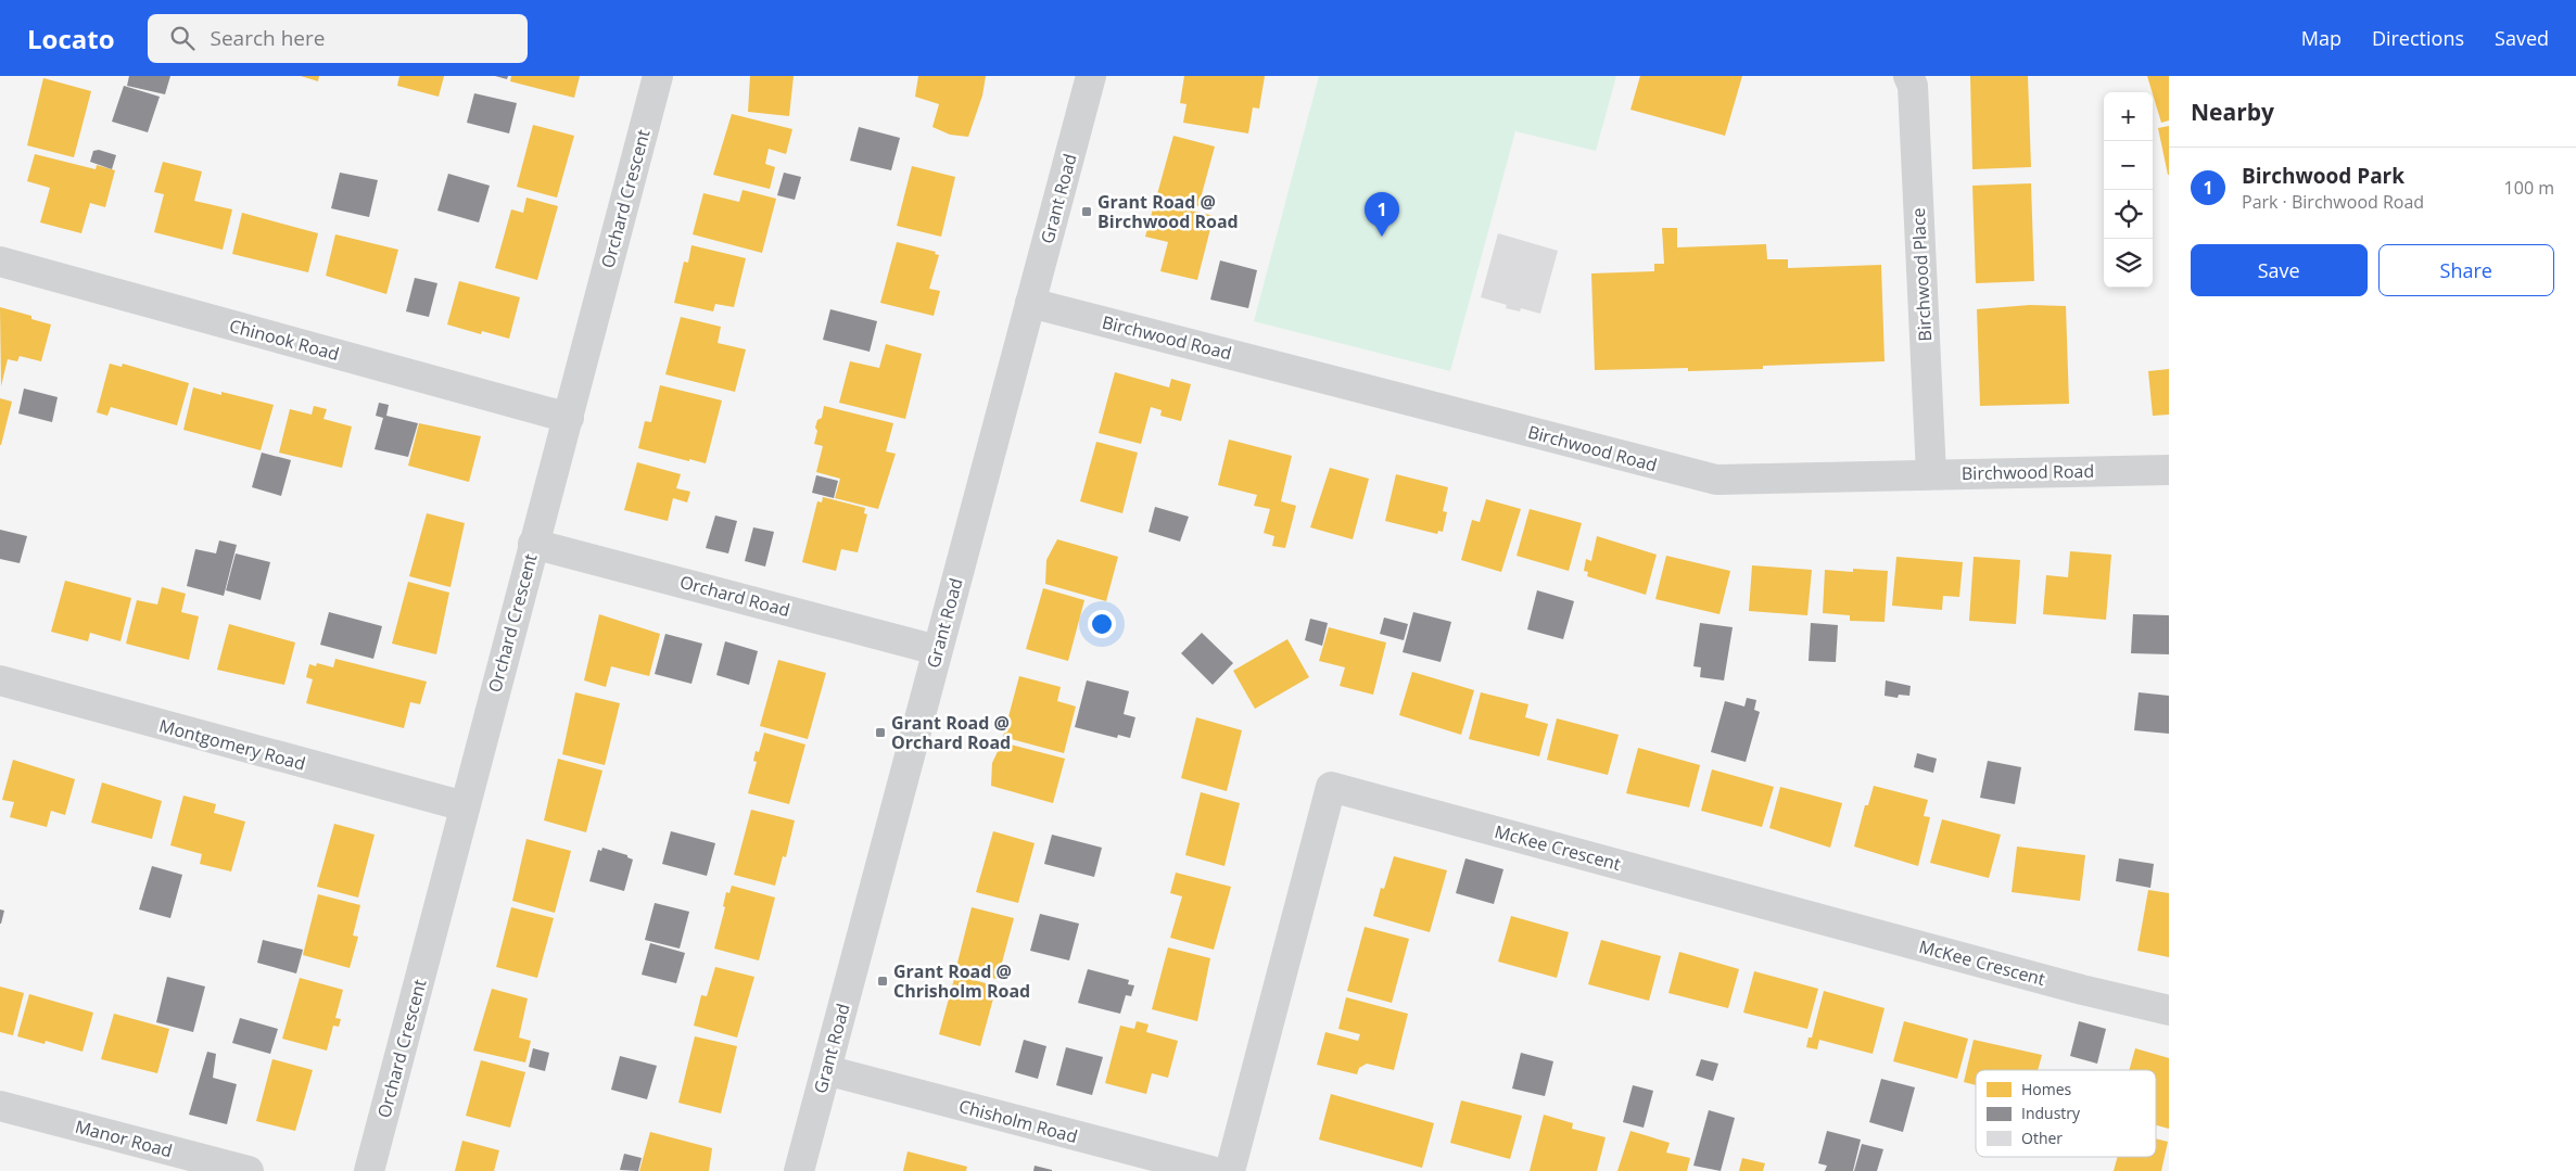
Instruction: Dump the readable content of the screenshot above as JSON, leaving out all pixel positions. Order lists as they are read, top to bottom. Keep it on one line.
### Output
{"streets":{"street":["Orchard Crescent","Grant Road","Birchwood Place","Birchwood Road","Chinook Road","Orchard Road","Montgomery Road","McKee Crescent","Chisholm Road","Manor Road"]},"crossings":[["Orchard Crescent","Chinook Road"],["Orchard Crescent","Orchard Road"],["Orchard Crescent","Montgomery Road"],["Grant Road","Birchwood Road"],["Grant Road","Orchard Road"],["Grant Road","Chisholm Road"],["Birchwood Place","Birchwood Road"]],"places":{"transit":["Grant Road @ Birchwood Road","Grant Road @ Orchard Road","Grant Road @ Chrisholm Road"]},"legend":["Homes","Industry","Other"],"page":{"header":"Locato","search":"Search here","nav":["Map","Directions","Saved"],"heading":"Nearby","map_buttons":["+","−"],"list":[{"mark":"1","name":"Birchwood Park","note":"Park · Birchwood Road","value":"100 m"}],"pins":"1","buttons":["Save","Share"]}}
